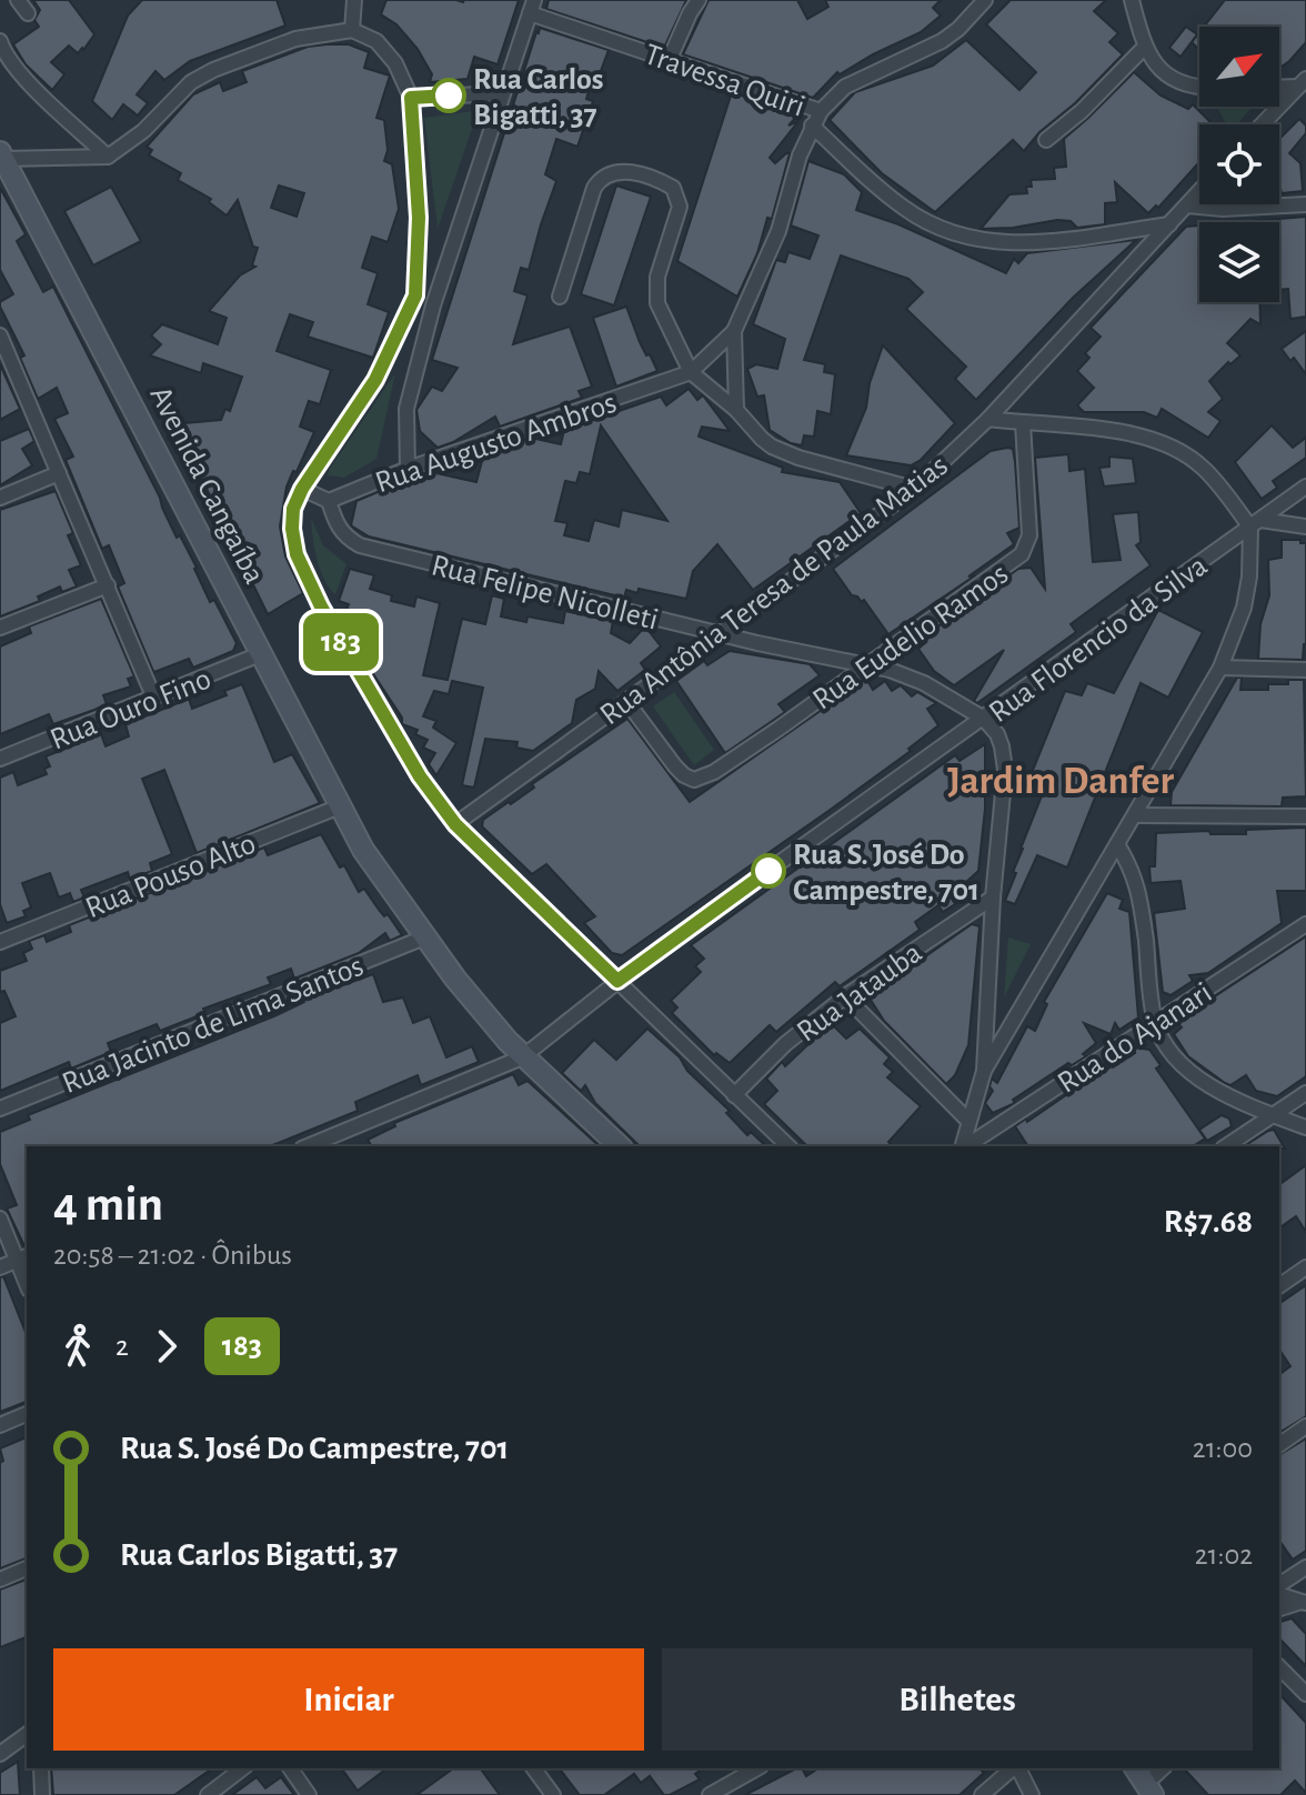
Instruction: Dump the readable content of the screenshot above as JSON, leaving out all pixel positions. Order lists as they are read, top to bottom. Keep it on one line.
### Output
{"streets":{"main road":["Avenida Cangaíba"],"street":["Travessa Quiri","Rua Augusto Ambros","Rua Antônia Teresa de Paula Matias","Rua Felipe Nicolleti","Rua Eudelio Ramos","Rua Florencio da Silva","Rua Ouro Fino","Rua Pouso Alto","Rua Jatauba","Rua Jacinto de Lima Santos","Rua do Ajanari"]},"crossings":[["Rua Augusto Ambros","Rua Felipe Nicolleti"],["Avenida Cangaíba","Rua Florencio da Silva"],["Avenida Cangaíba","Rua Ouro Fino"],["Avenida Cangaíba","Rua Pouso Alto"],["Avenida Cangaíba","Rua Jacinto de Lima Santos"],["Rua Antônia Teresa de Paula Matias","Rua Felipe Nicolleti"],["Rua Antônia Teresa de Paula Matias","Rua Eudelio Ramos"],["Rua Felipe Nicolleti","Rua Eudelio Ramos"],["Rua Felipe Nicolleti","Rua Florencio da Silva"]],"districts":["Jardim Danfer"],"places":["Rua Carlos Bigatti, 37","Rua S. José Do Campestre, 701"],"lines":["bus line 183"],"north":"top right","page":{"on_map":"183","heading":["4 min","20:58 – 21:02 · Ônibus","R$7.68"],"legs":["2","183"],"list":[{"name":"Rua S. José Do Campestre, 701","value":"21:00"},{"name":"Rua Carlos Bigatti, 37","value":"21:02"}],"buttons":["Iniciar","Bilhetes"]}}
